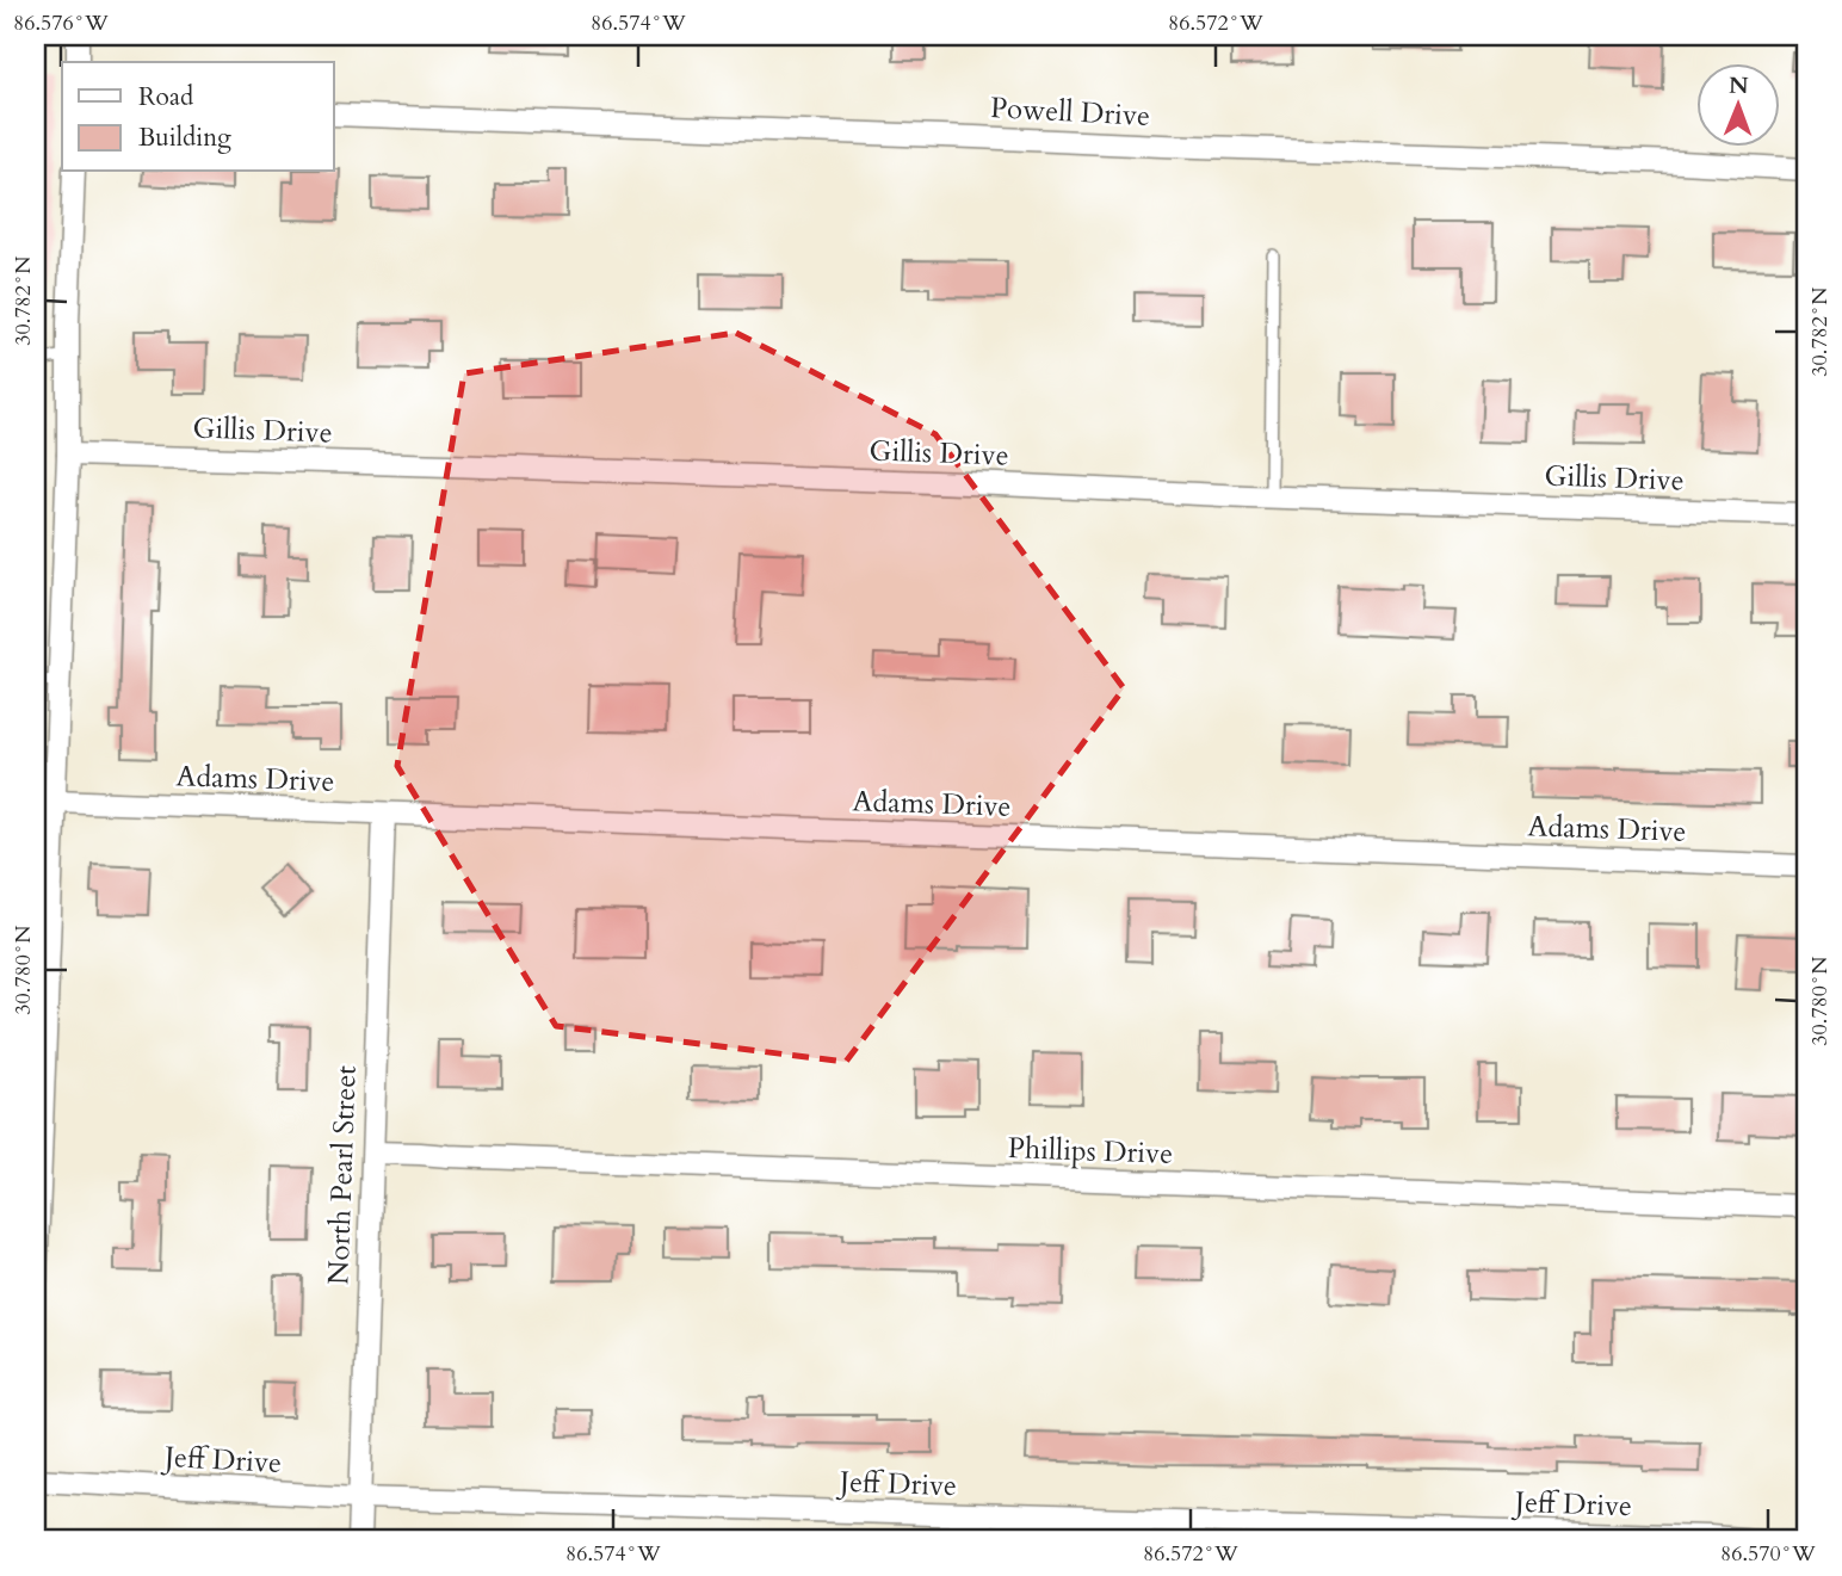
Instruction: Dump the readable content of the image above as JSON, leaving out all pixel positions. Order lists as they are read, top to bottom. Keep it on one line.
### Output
{"streets":{"street":["Powell Drive","Gillis Drive","Adams Drive","Phillips Drive","North Pearl Street","Jeff Drive"]},"crossings":[["Adams Drive","North Pearl Street"],["Phillips Drive","North Pearl Street"],["North Pearl Street","Jeff Drive"]],"legend":["Road","Building"],"north":"top","coordinates":["86.576°W","86.574°W","86.572°W","30.782°N","30.780°N","86.570°W"]}
